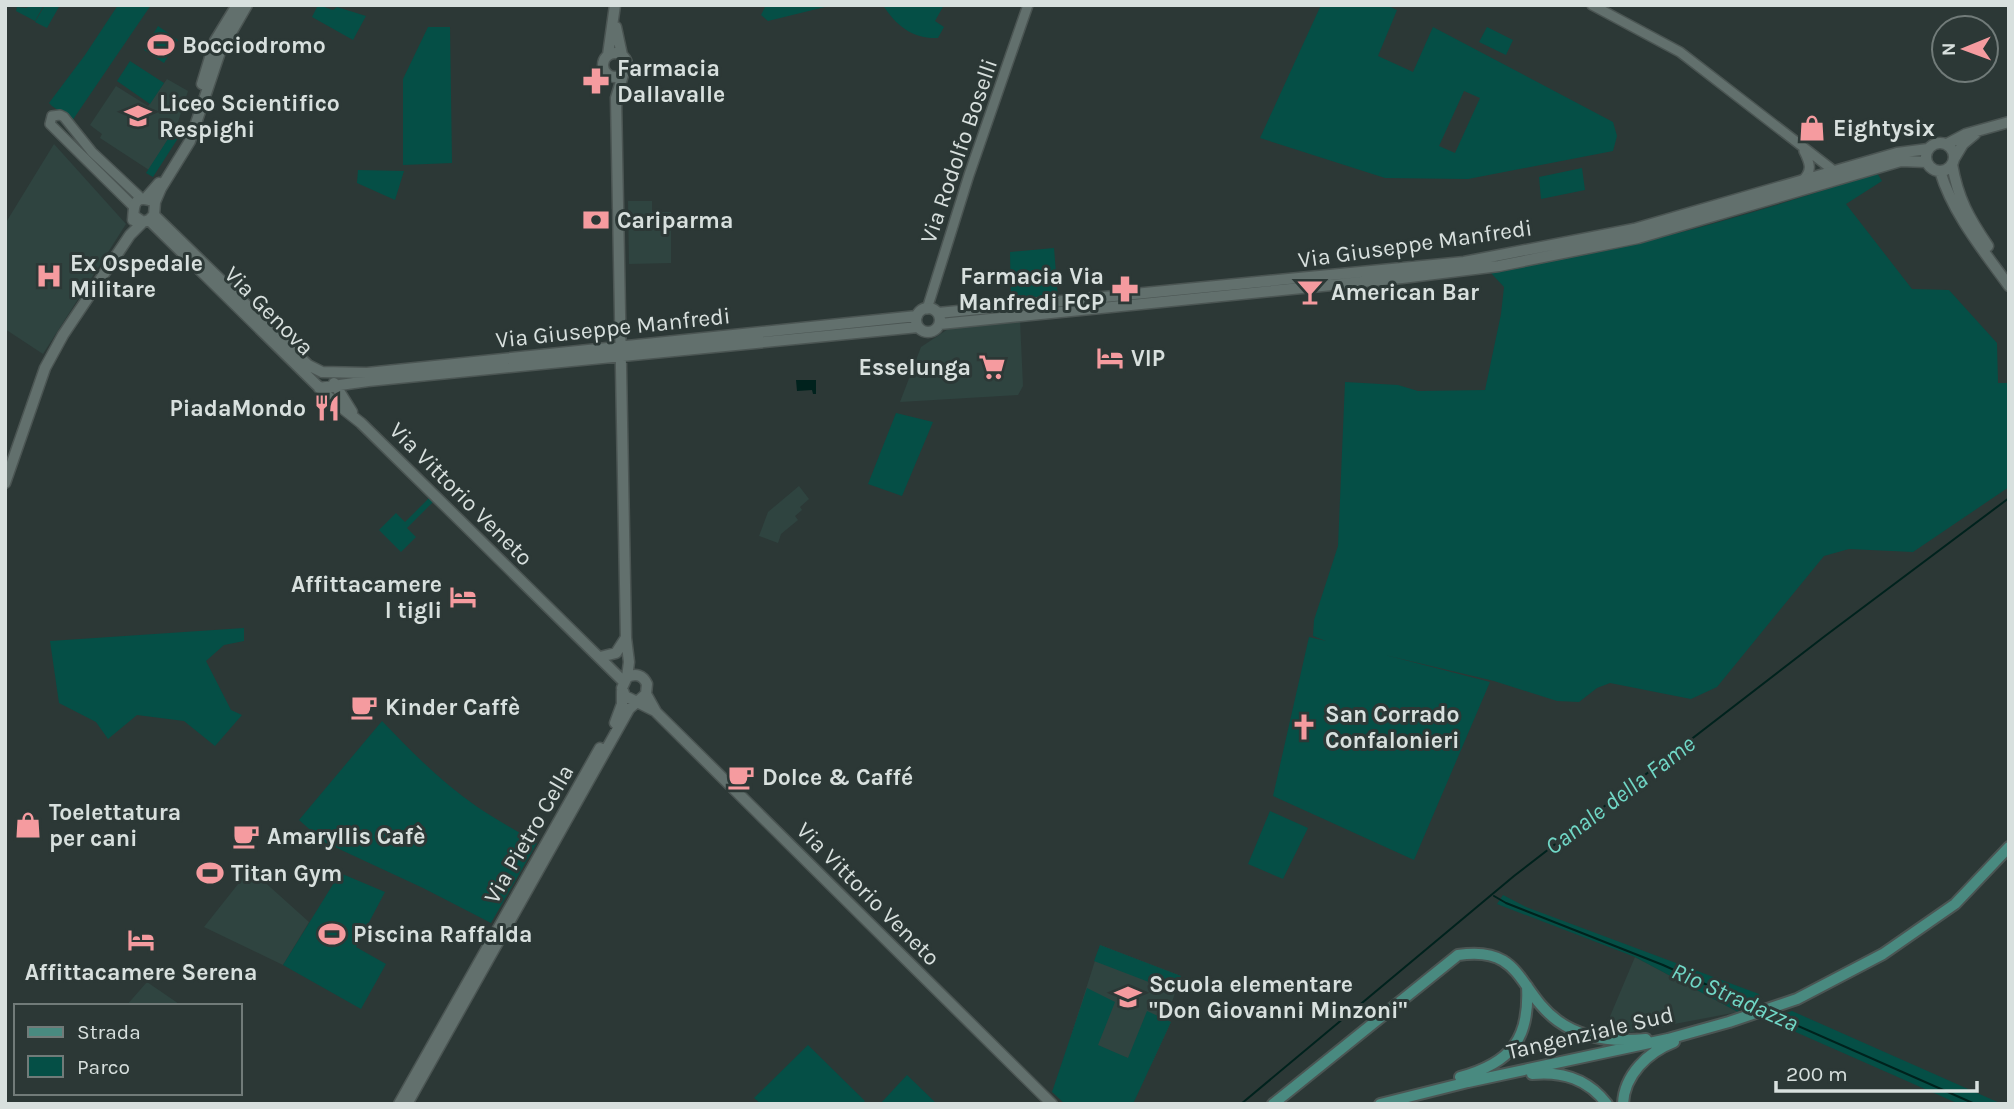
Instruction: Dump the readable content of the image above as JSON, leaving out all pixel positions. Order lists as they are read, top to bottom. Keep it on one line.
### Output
{"streets":{"main road":["Via Giuseppe Manfredi","Via Genova","Via Vittorio Veneto","Via Pietro Cella","Tangenziale Sud"],"street":["Via Rodolfo Boselli"]},"crossings":[["Via Rodolfo Boselli","Via Giuseppe Manfredi"],["Via Giuseppe Manfredi","Via Genova"],["Via Giuseppe Manfredi","Via Vittorio Veneto"],["Via Giuseppe Manfredi","Via Pietro Cella"],["Via Genova","Via Vittorio Veneto"],["Via Vittorio Veneto","Via Pietro Cella"]],"water":["Canale della Fame","Rio Stradazza"],"places":{"sports":["Bocciodromo","Titan Gym","Piscina Raffalda"],"pharmacy":["Farmacia Dallavalle","Farmacia Via Manfredi FCP"],"school or university":["Liceo Scientifico Respighi","Scuola elementare \"Don Giovanni Minzoni\""],"shop":["Eightysix","Toelettatura per cani"],"bank":["Cariparma"],"hospital":["Ex Ospedale Militare"],"bar":["American Bar"],"hotel":["VIP","Affittacamere I tigli","Affittacamere Serena"],"supermarket":["Esselunga"],"restaurant":["PiadaMondo"],"cafe":["Kinder Caffè","Dolce & Caffé","Amaryllis Cafè"],"church":["San Corrado Confalonieri"]},"legend":["Strada","Parco"],"scale_bar":"200 m","north":"left"}
